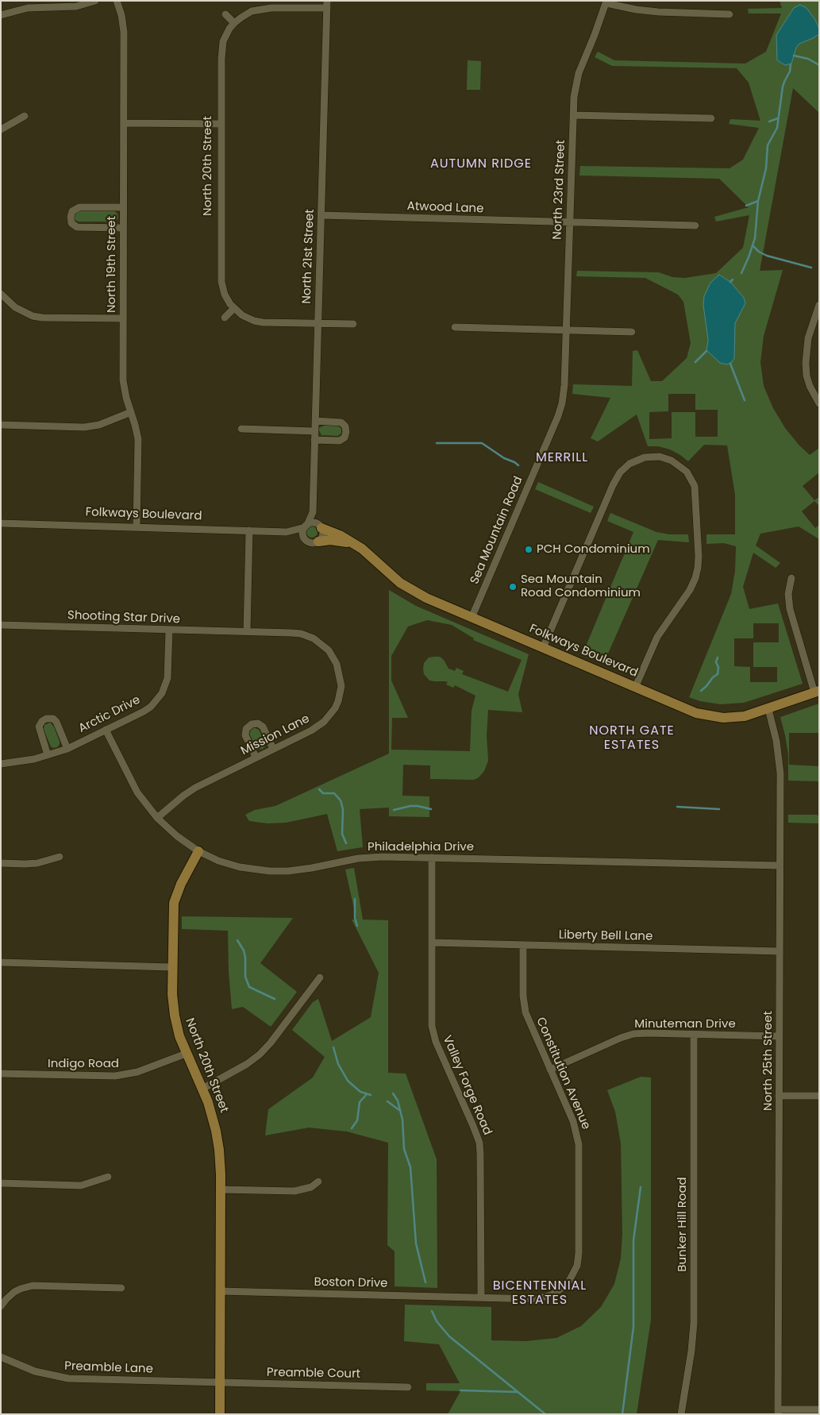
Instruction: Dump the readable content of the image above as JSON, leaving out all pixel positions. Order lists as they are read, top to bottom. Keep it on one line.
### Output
{"streets":{"street":["North 20th Street","North 23rd Street","Atwood Lane","North 21st Street","North 19th Street","Folkways Boulevard","Sea Mountain Road","Shooting Star Drive","Arctic Drive","Mission Lane","Philadelphia Drive","Liberty Bell Lane","Minuteman Drive","North 25th Street","Indigo Road","Constitution Avenue","Valley Forge Road","Bunker Hill Road","Boston Drive","Preamble Lane","Preamble Court"]},"crossings":[["North 20th Street","Philadelphia Drive"],["North 20th Street","Indigo Road"],["North 20th Street","Boston Drive"],["North 20th Street","Preamble Lane"],["North 20th Street","Preamble Court"],["North 23rd Street","Atwood Lane"],["North 23rd Street","Sea Mountain Road"],["Atwood Lane","North 21st Street"],["North 21st Street","Folkways Boulevard"],["North 19th Street","Folkways Boulevard"],["Folkways Boulevard","Sea Mountain Road"],["Folkways Boulevard","North 25th Street"],["Shooting Star Drive","Arctic Drive"],["Shooting Star Drive","Mission Lane"],["Arctic Drive","Philadelphia Drive"],["Mission Lane","Philadelphia Drive"],["Philadelphia Drive","North 25th Street"],["Philadelphia Drive","Valley Forge Road"],["Liberty Bell Lane","North 25th Street"],["Liberty Bell Lane","Constitution Avenue"],["Liberty Bell Lane","Valley Forge Road"],["Minuteman Drive","North 25th Street"],["Minuteman Drive","Constitution Avenue"],["Minuteman Drive","Bunker Hill Road"],["Constitution Avenue","Valley Forge Road"],["Constitution Avenue","Boston Drive"],["Valley Forge Road","Boston Drive"],["Preamble Lane","Preamble Court"]],"districts":["AUTUMN RIDGE","MERRILL","NORTH GATE ESTATES","BICENTENNIAL ESTATES"],"places":["PCH Condominium","Sea Mountain Road Condominium"]}
